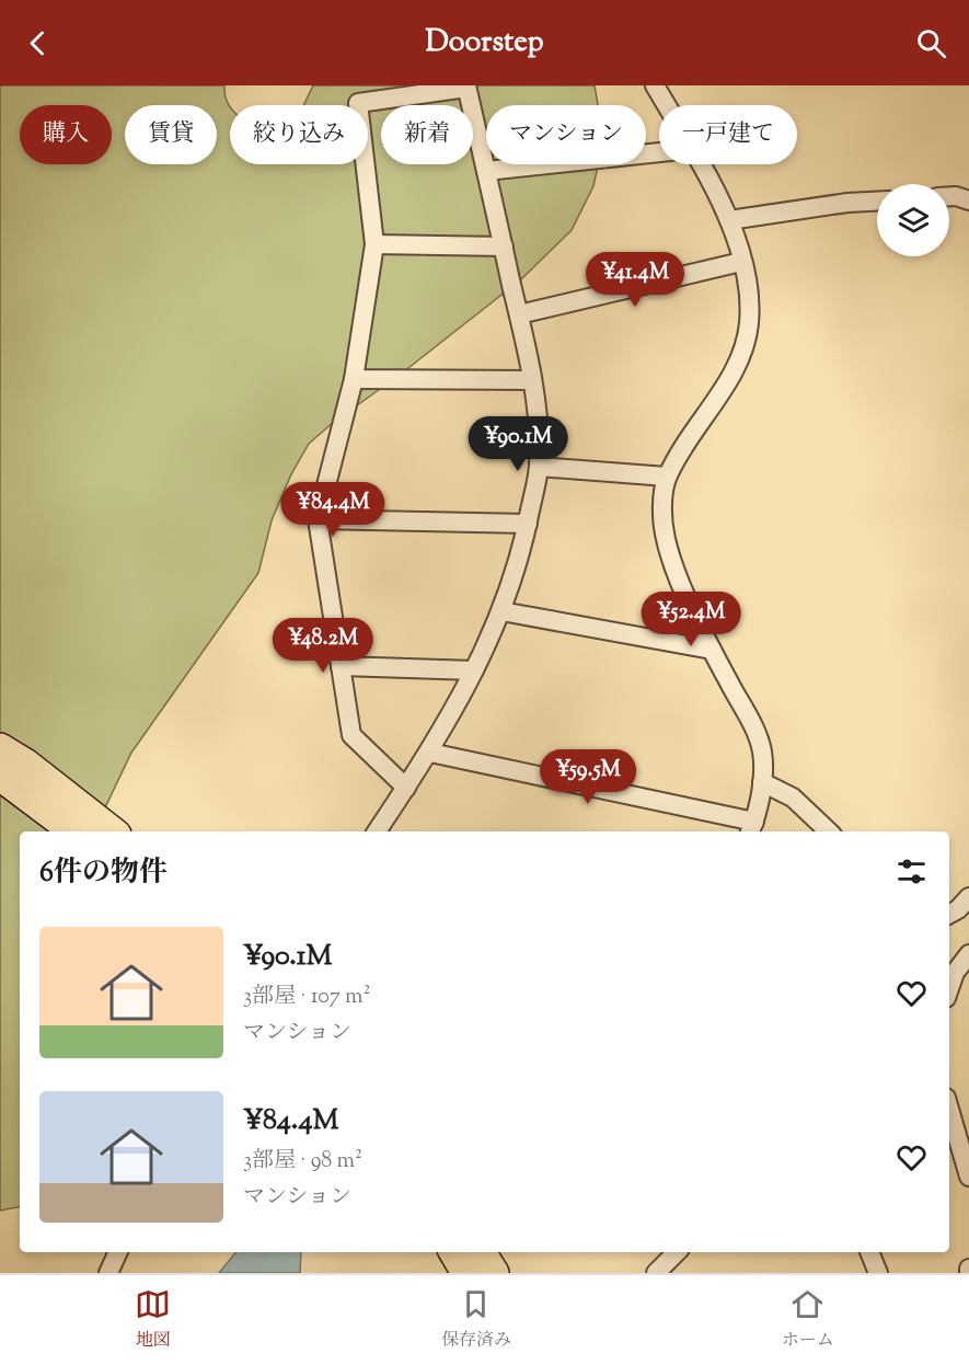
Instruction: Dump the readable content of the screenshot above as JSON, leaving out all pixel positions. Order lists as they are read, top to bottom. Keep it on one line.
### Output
{"page":{"header":"Doorstep","chip":["購入","賃貸","絞り込み","新着","マンション","一戸建て"],"price":["¥41.4M","¥90.1M","¥84.4M","¥52.4M","¥48.2M","¥59.5M"],"heading":"6件の物件","list":[{"name":"¥90.1M","note":"3部屋 · 107 m² · マンション"},{"name":"¥84.4M","note":"3部屋 · 98 m² · マンション"}],"tabs":["地図","保存済み","ホーム"]}}
